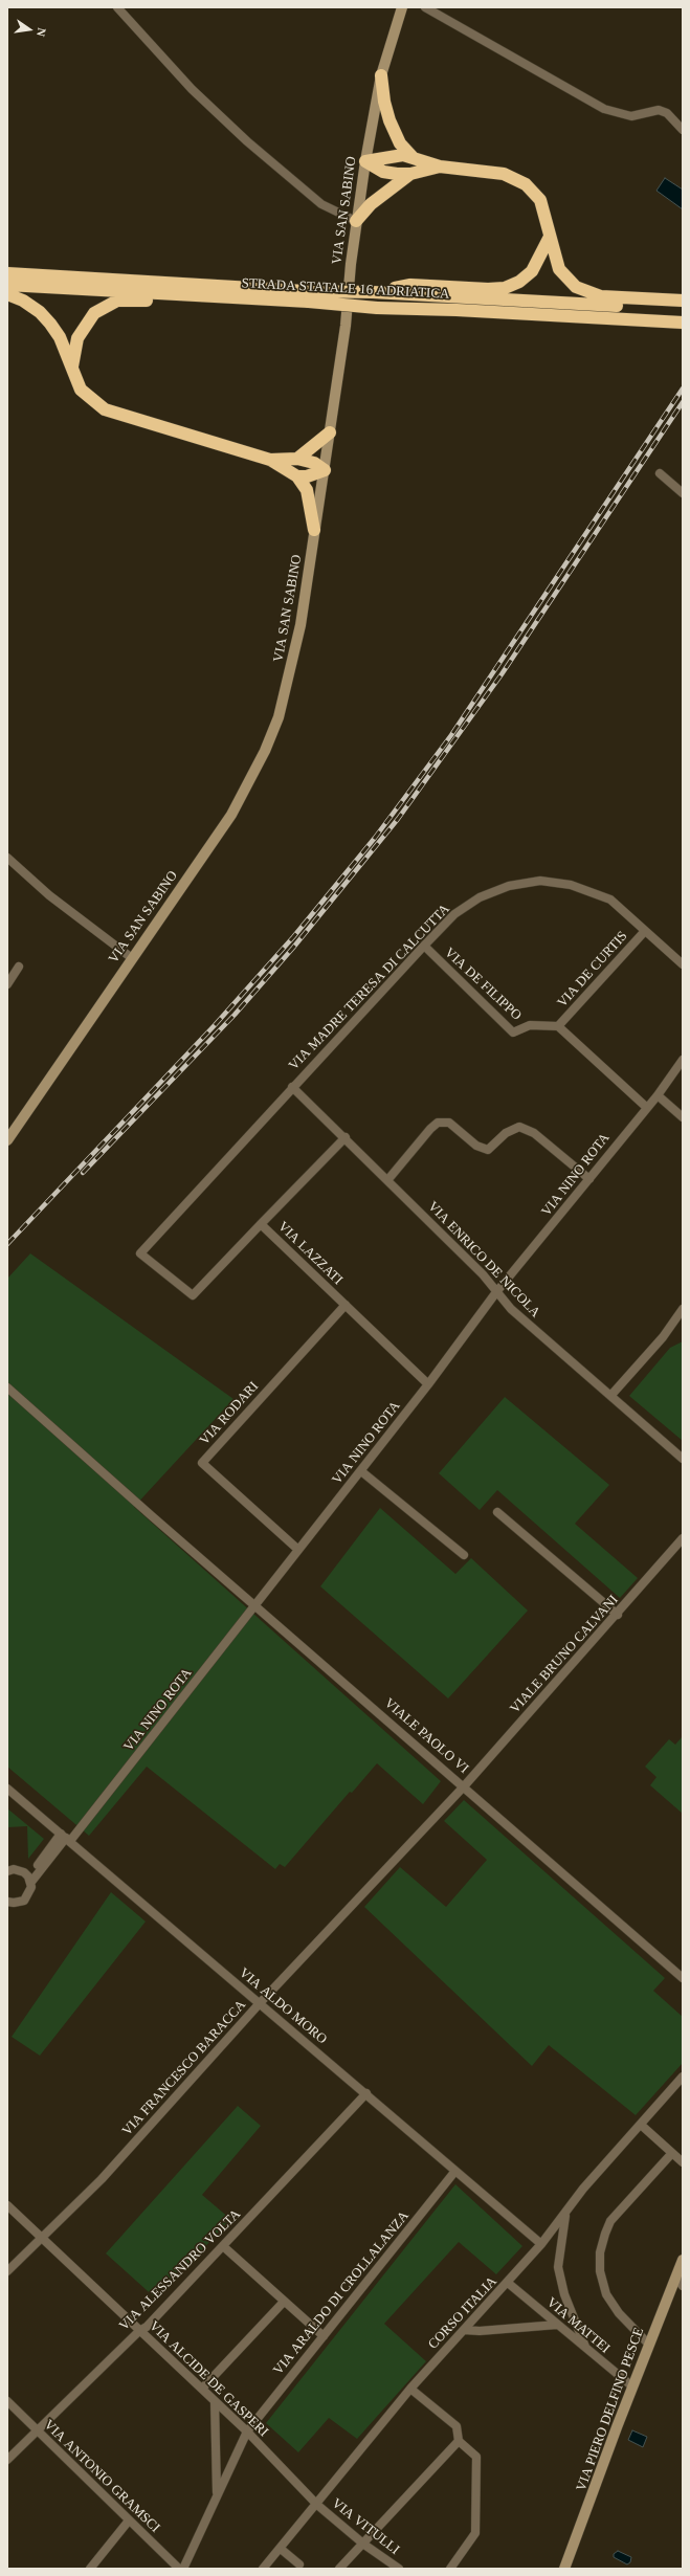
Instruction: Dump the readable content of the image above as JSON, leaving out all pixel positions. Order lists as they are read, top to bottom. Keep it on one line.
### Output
{"streets":{"highway":["STRADA STATALE 16 ADRIATICA"],"street":["VIA SAN SABINO","VIA DE CURTIS","VIA DE FILIPPO","VIA MADRE TERESA DI CALCUTTA","VIA NINO ROTA","VIA LAZZATI","VIA ENRICO DE NICOLA","VIA RODARI","VIALE BRUNO CALVANI","VIALE PAOLO VI","VIA ALDO MORO","VIA FRANCESCO BARACCA","VIA ALESSANDRO VOLTA","VIA ARALDO DI CROLLALANZA","CORSO ITALIA","VIA MATTEI","VIA ALCIDE DE GASPERI","VIA PIERO DELFINO PESCE","VIA ANTONIO GRAMSCI","VIA VITULLI"]},"crossings":[["VIA DE CURTIS","VIA DE FILIPPO"],["VIA DE CURTIS","VIA MADRE TERESA DI CALCUTTA"],["VIA DE FILIPPO","VIA MADRE TERESA DI CALCUTTA"],["VIA MADRE TERESA DI CALCUTTA","VIA LAZZATI"],["VIA MADRE TERESA DI CALCUTTA","VIA ENRICO DE NICOLA"],["VIA NINO ROTA","VIA LAZZATI"],["VIA NINO ROTA","VIA ENRICO DE NICOLA"],["VIA NINO ROTA","VIA RODARI"],["VIA NINO ROTA","VIALE PAOLO VI"],["VIA NINO ROTA","VIA ALDO MORO"],["VIA LAZZATI","VIA ENRICO DE NICOLA"],["VIA LAZZATI","VIA RODARI"],["VIALE BRUNO CALVANI","VIALE PAOLO VI"],["VIALE BRUNO CALVANI","VIA FRANCESCO BARACCA"],["VIALE PAOLO VI","VIA FRANCESCO BARACCA"],["VIA ALDO MORO","VIA FRANCESCO BARACCA"],["VIA ALDO MORO","VIA ALESSANDRO VOLTA"],["VIA ALDO MORO","VIA ARALDO DI CROLLALANZA"],["VIA ALDO MORO","CORSO ITALIA"],["VIA FRANCESCO BARACCA","VIA ALCIDE DE GASPERI"],["VIA ALESSANDRO VOLTA","VIA ALCIDE DE GASPERI"],["VIA ALESSANDRO VOLTA","VIA ANTONIO GRAMSCI"],["VIA ARALDO DI CROLLALANZA","VIA ALCIDE DE GASPERI"],["CORSO ITALIA","VIA MATTEI"],["CORSO ITALIA","VIA ALCIDE DE GASPERI"],["CORSO ITALIA","VIA VITULLI"],["VIA MATTEI","VIA PIERO DELFINO PESCE"],["VIA ALCIDE DE GASPERI","VIA VITULLI"]],"north":"right"}
